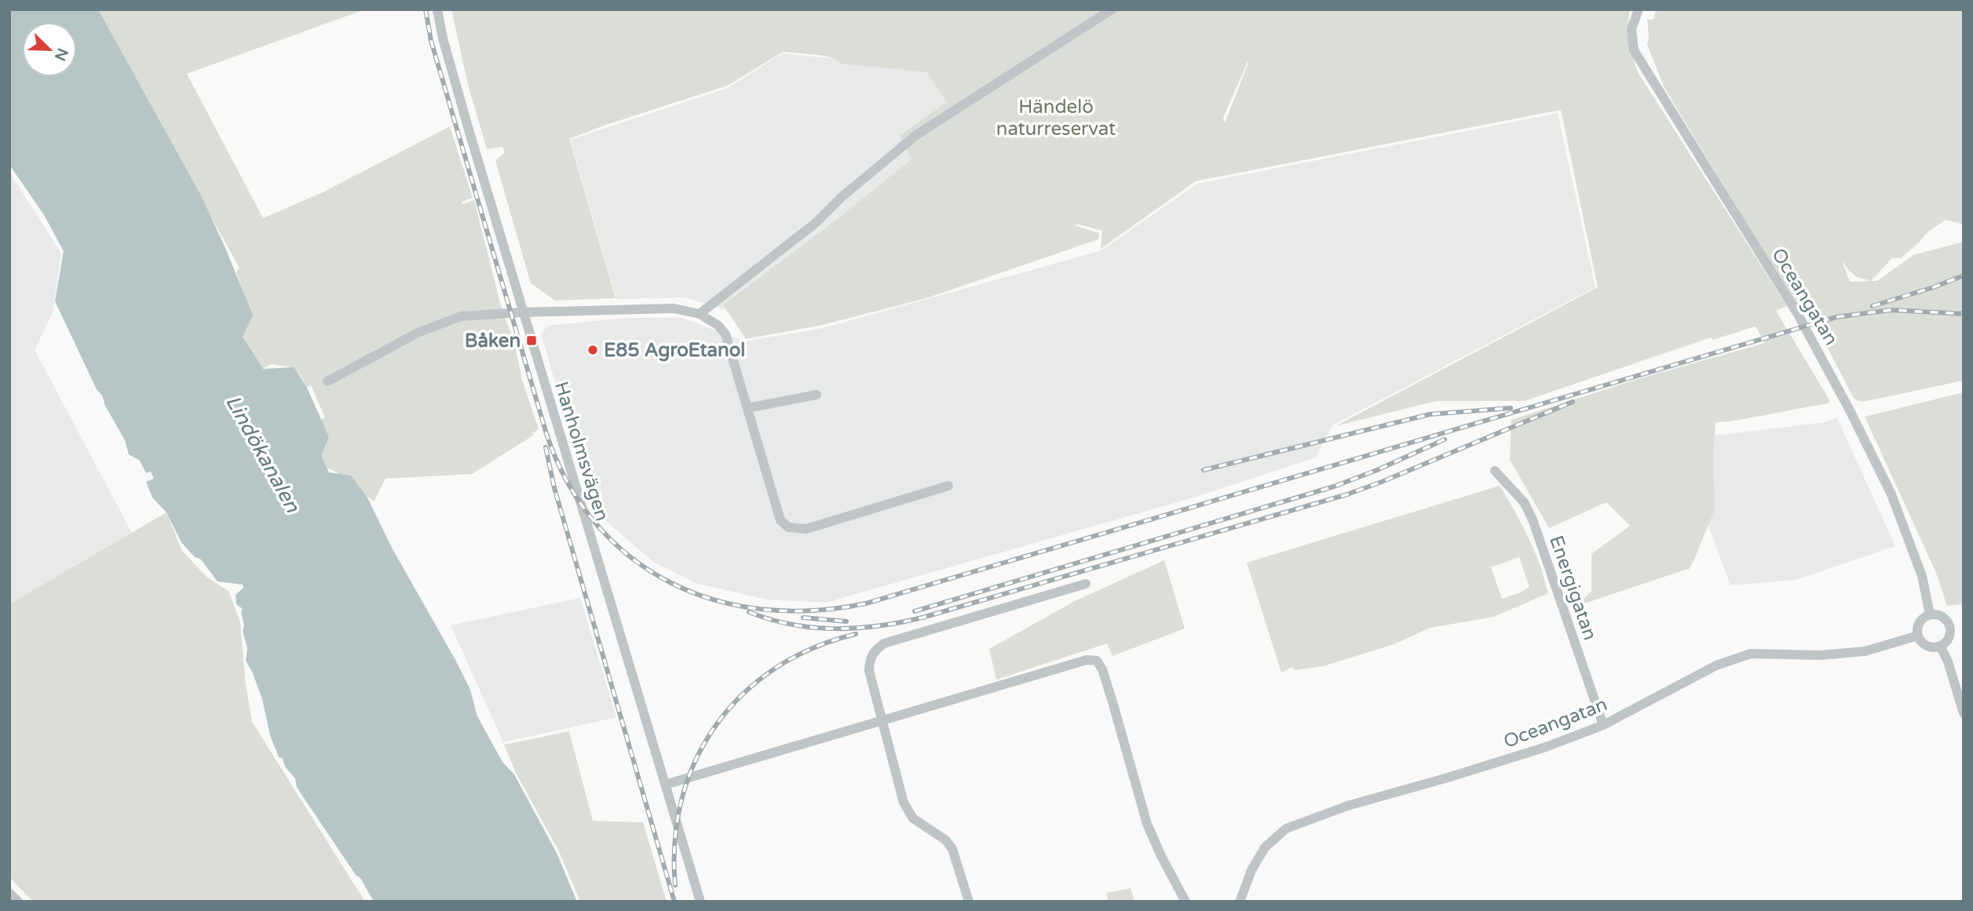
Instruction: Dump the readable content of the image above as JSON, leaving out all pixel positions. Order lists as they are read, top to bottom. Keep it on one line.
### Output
{"streets":{"street":["Oceangatan","Hanholmsvägen","Energigatan"]},"crossings":[["Oceangatan","Energigatan"]],"water":["Lindökanalen"],"parks":["Händelö naturreservat"],"places":{"transit":["Båken"],"other":["E85 AgroEtanol"]},"north":"bottom right"}
